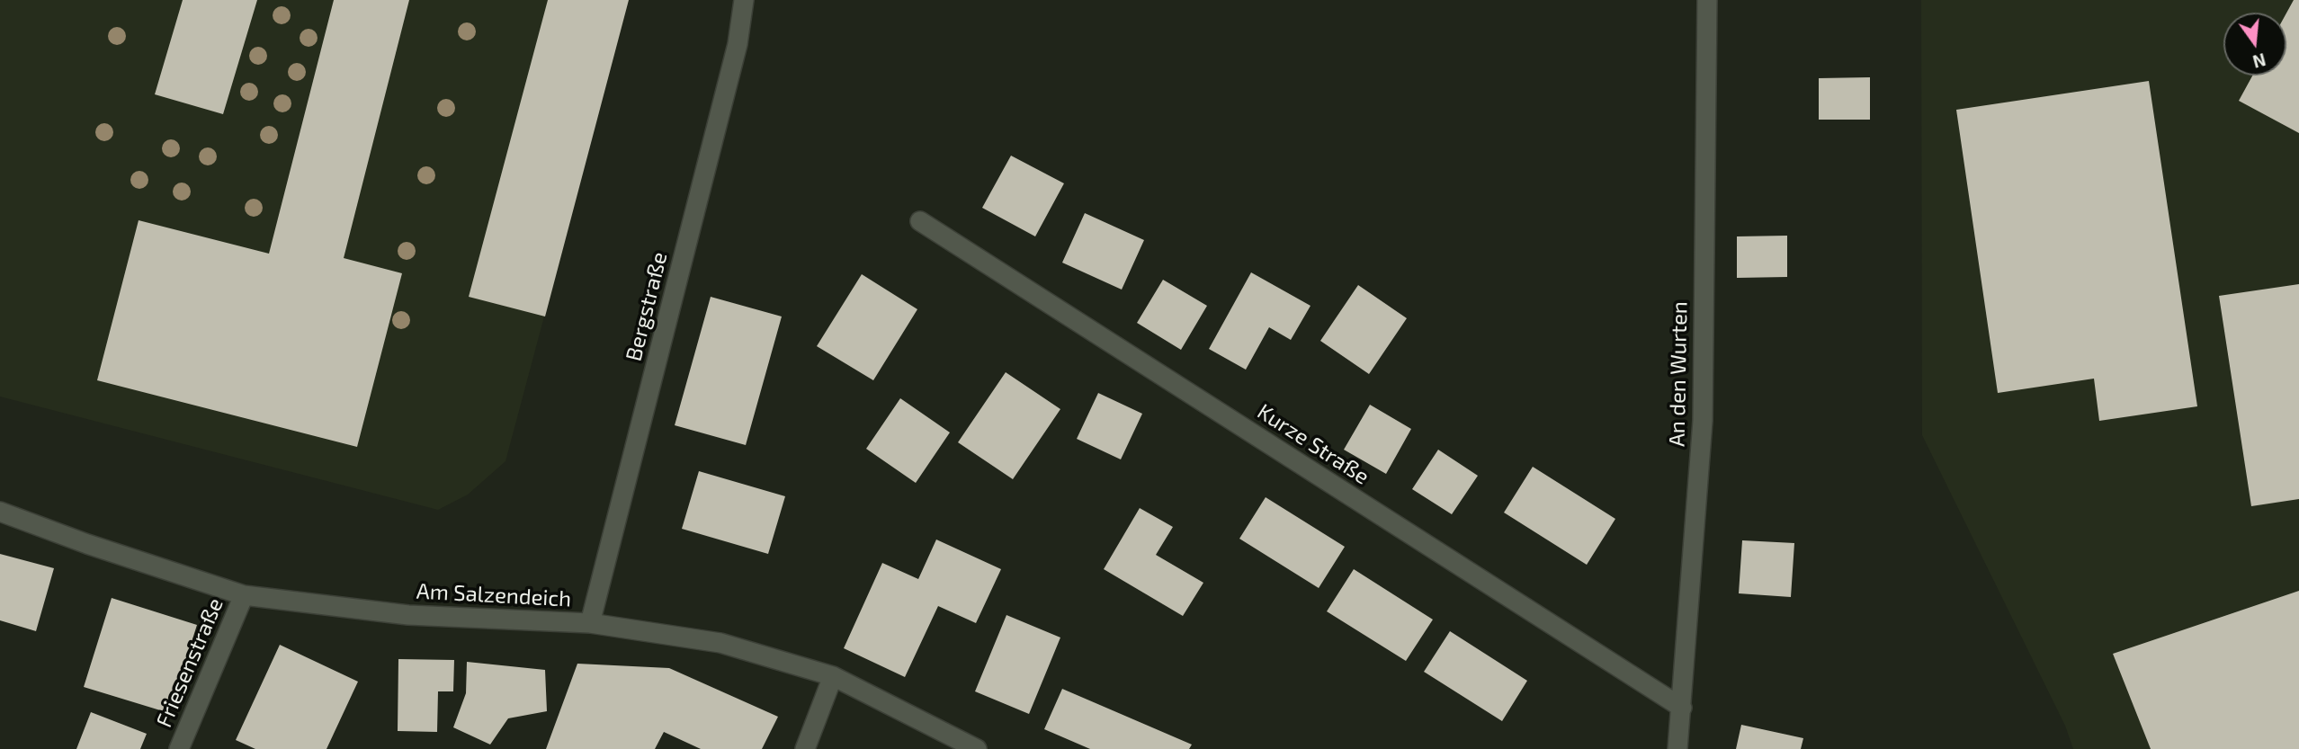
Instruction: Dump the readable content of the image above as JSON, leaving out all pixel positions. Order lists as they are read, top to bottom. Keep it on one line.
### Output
{"streets":{"street":["Bergstraße","An den Wurten","Kurze Straße","Am Salzendeich","Friesenstraße"]},"crossings":[["Bergstraße","Am Salzendeich"],["An den Wurten","Kurze Straße"],["Am Salzendeich","Friesenstraße"]],"north":"bottom"}
